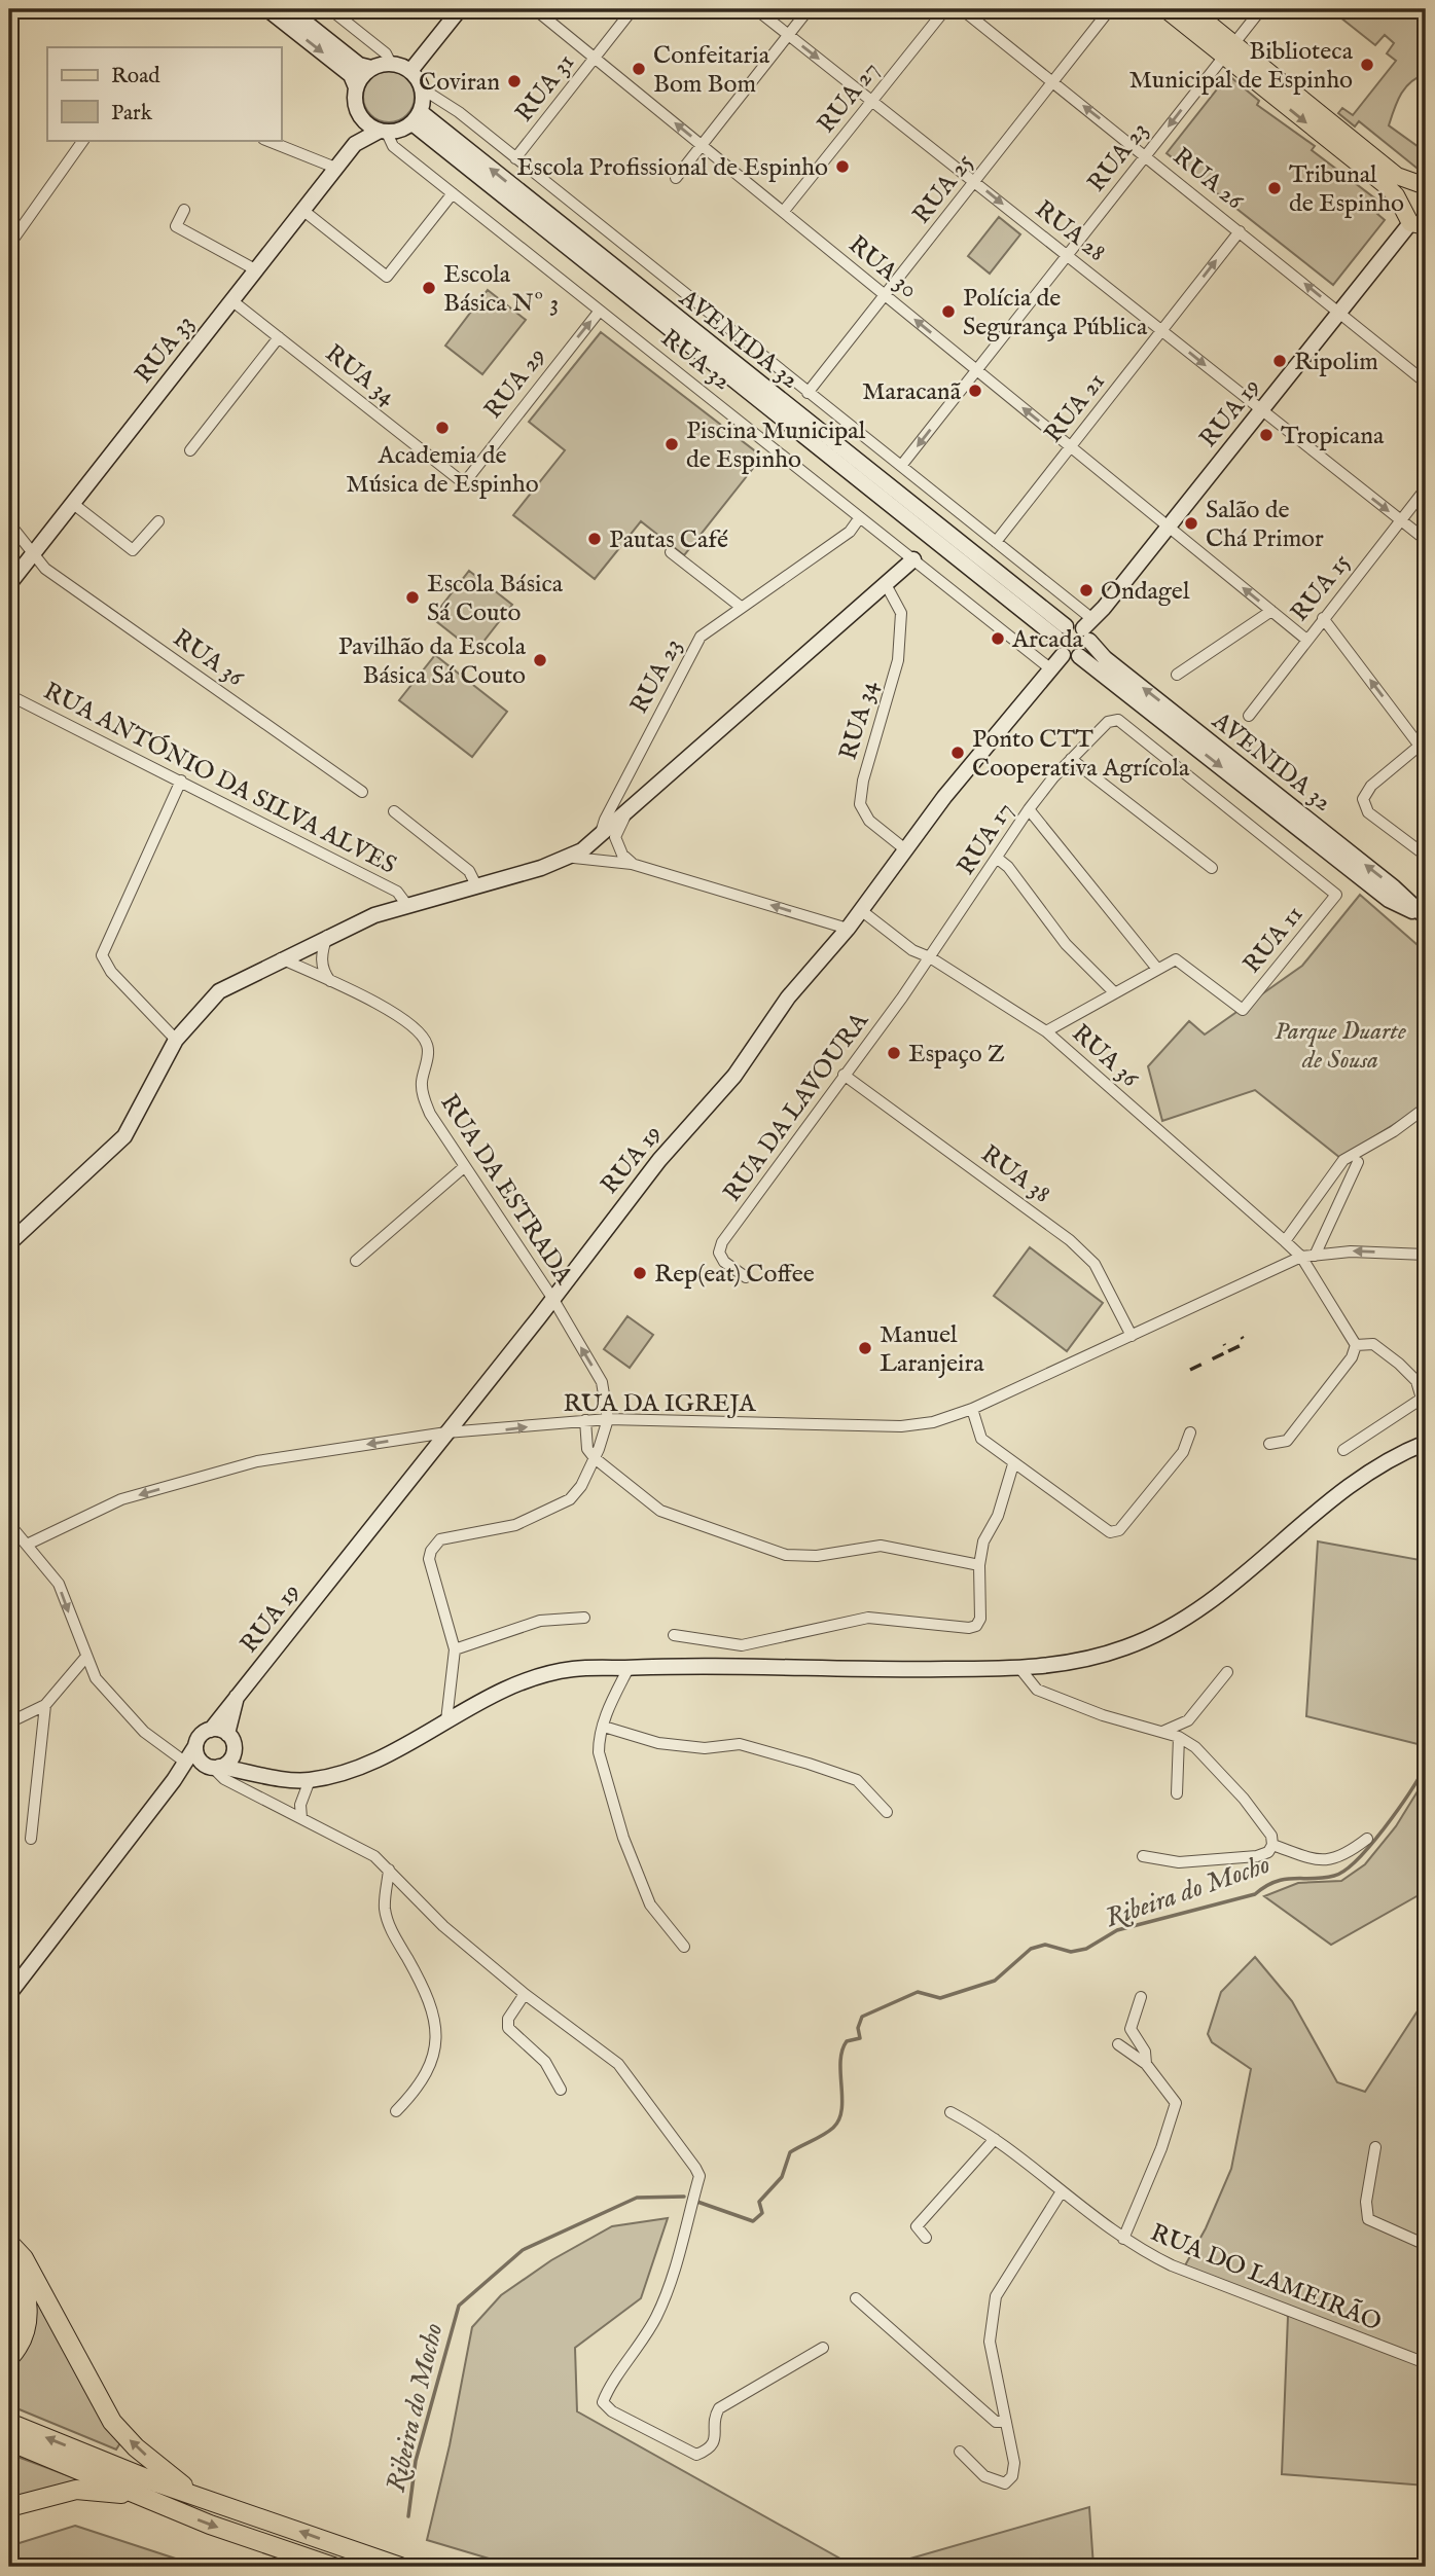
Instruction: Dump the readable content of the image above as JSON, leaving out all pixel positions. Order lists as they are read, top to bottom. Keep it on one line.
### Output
{"streets":{"main road":["AVENIDA 32","RUA 33","RUA 19"],"street":["RUA 31","RUA 27","RUA 23","RUA 26","RUA 25","RUA 28","RUA 30","RUA 32","RUA 34","RUA 29","RUA 21","RUA 15","RUA 36","RUA ANTÓNIO DA SILVA ALVES","RUA 17","RUA 11","RUA DA LAVOURA","RUA 38","RUA DA ESTRADA","RUA DA IGREJA","RUA DO LAMEIRÃO"]},"crossings":[["RUA 31","RUA 30"],["RUA 31","RUA 32"],["RUA 27","RUA 28"],["RUA 27","RUA 30"],["RUA 23","RUA 26"],["RUA 23","RUA 28"],["RUA 23","RUA 30"],["RUA 23","RUA 32"],["RUA 26","RUA 25"],["RUA 26","RUA 21"],["RUA 26","RUA 19"],["RUA 25","RUA 28"],["RUA 25","RUA 30"],["RUA 25","RUA 32"],["RUA 28","RUA 21"],["RUA 28","RUA 19"],["RUA 28","RUA 15"],["RUA 30","RUA 21"],["RUA 30","RUA 19"],["RUA 30","RUA 15"],["AVENIDA 32","RUA 33"],["AVENIDA 32","RUA 32"],["AVENIDA 32","RUA 19"],["RUA 33","RUA 32"],["RUA 33","RUA 34"],["RUA 33","RUA 36"],["RUA 32","RUA 29"],["RUA 32","RUA 21"],["RUA 32","RUA 19"],["RUA 34","RUA 29"],["RUA 34","RUA 19"],["RUA 19","RUA 36"],["RUA 19","RUA DA ESTRADA"],["RUA 19","RUA DA IGREJA"],["RUA 36","RUA 17"],["RUA 36","RUA DA LAVOURA"],["RUA 36","RUA DA IGREJA"],["RUA 17","RUA 11"],["RUA 17","RUA DA LAVOURA"],["RUA DA LAVOURA","RUA 38"],["RUA 38","RUA DA IGREJA"],["RUA DA ESTRADA","RUA DA IGREJA"]],"one_way":["RUA 26","RUA 28","RUA 30","RUA 29"],"water":["Ribeira do Mocho"],"parks":["Parque Duarte de Sousa"],"places":["Biblioteca Municipal de Espinho","Confeitaria Bom Bom","Coviran","Escola Profissional de Espinho","Tribunal de Espinho","Escola Básica Nº 3","Polícia de Segurança Pública","Ripolim","Maracanã","Academia de Música de Espinho","Tropicana","Piscina Municipal de Espinho","Salão de Chá Primor","Pautas Café","Ondagel","Escola Básica Sá Couto","Arcada","Pavilhão da Escola Básica Sá Couto","Ponto CTT Cooperativa Agrícola","Espaço Z","Rep(eat) Coffee","Manuel Laranjeira"],"legend":["Road","Park"]}
